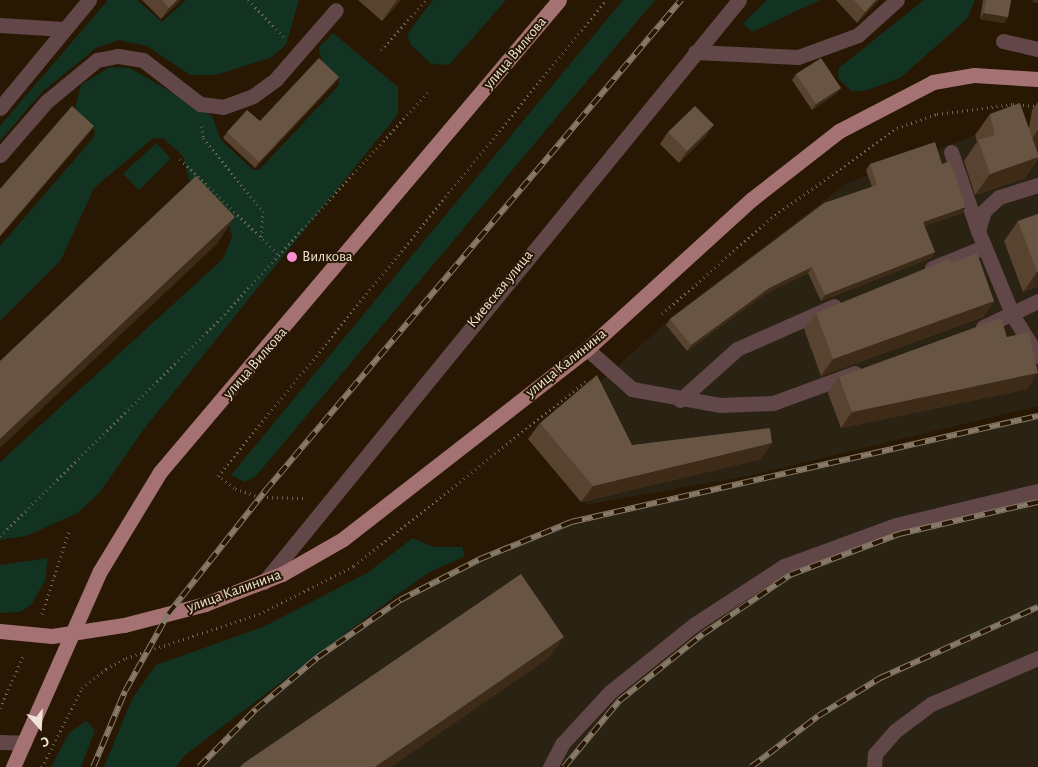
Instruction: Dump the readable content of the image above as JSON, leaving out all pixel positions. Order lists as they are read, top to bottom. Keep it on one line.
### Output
{"streets":{"main road":["улица Вилкова","улица Калинина"],"street":["Киевская улица"]},"crossings":[["улица Вилкова","улица Калинина"],["Киевская улица","улица Калинина"]],"places":["Вилкова"],"north":"bottom"}
